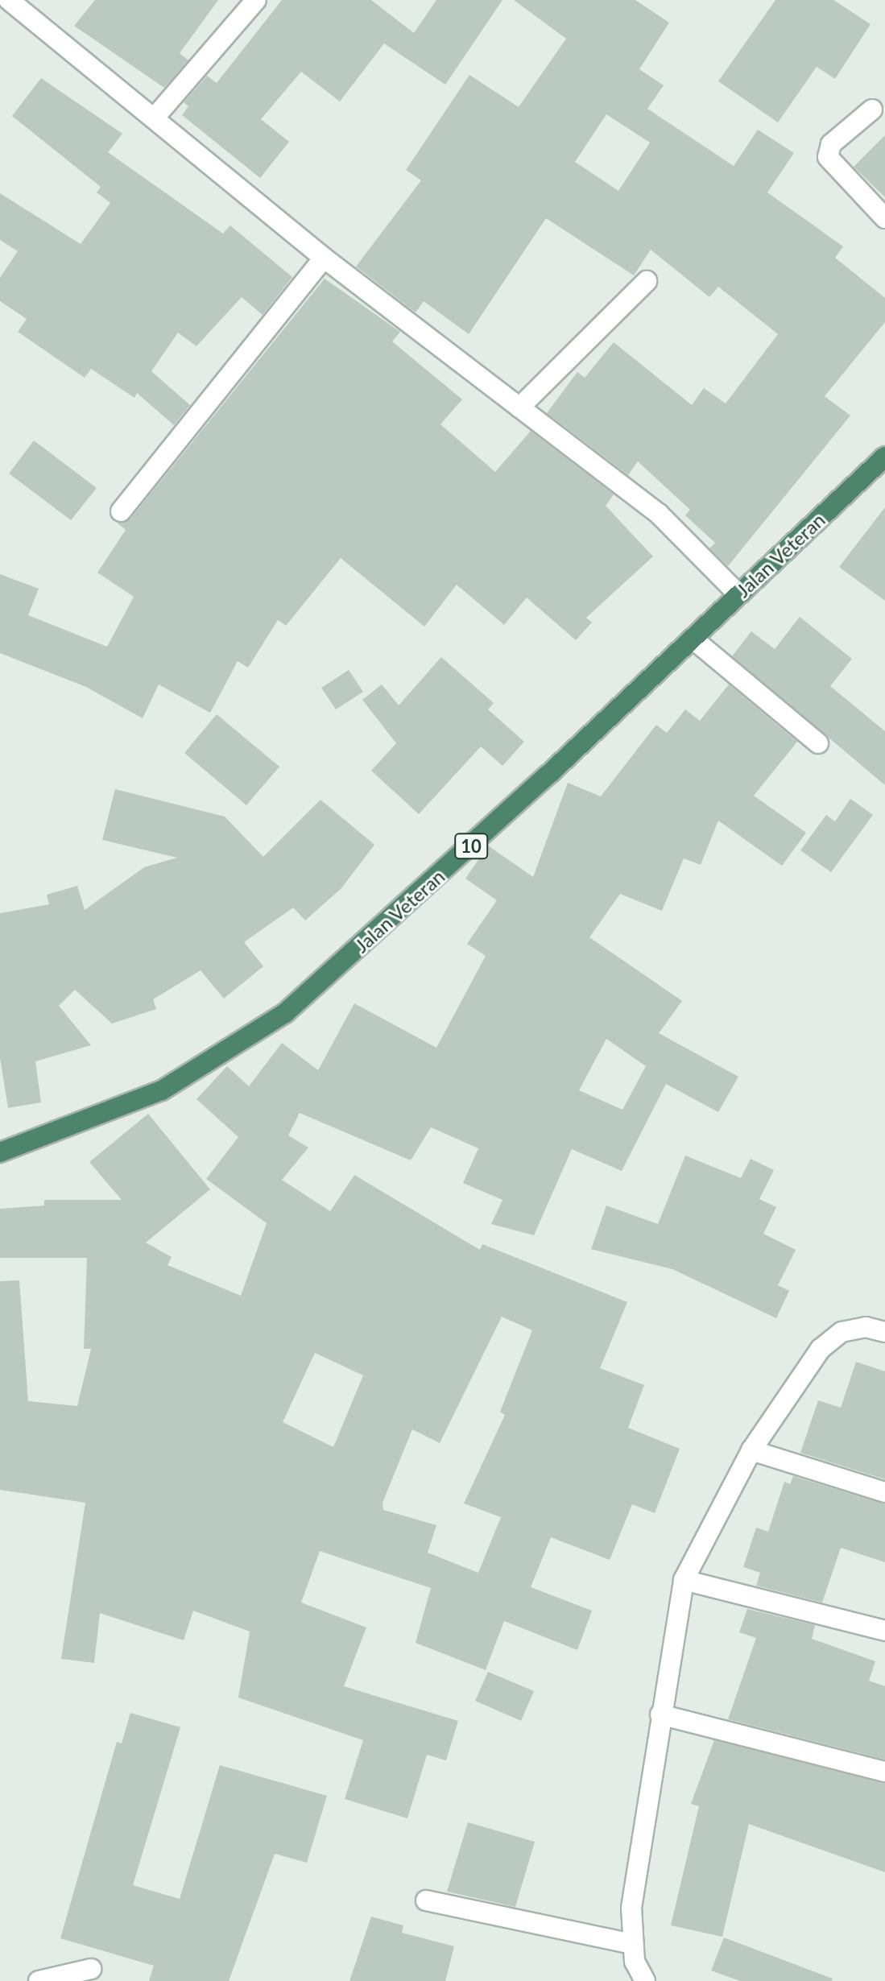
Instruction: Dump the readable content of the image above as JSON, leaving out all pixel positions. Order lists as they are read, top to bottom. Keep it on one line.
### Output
{"streets":{"highway":["Jalan Veteran","10"]}}
